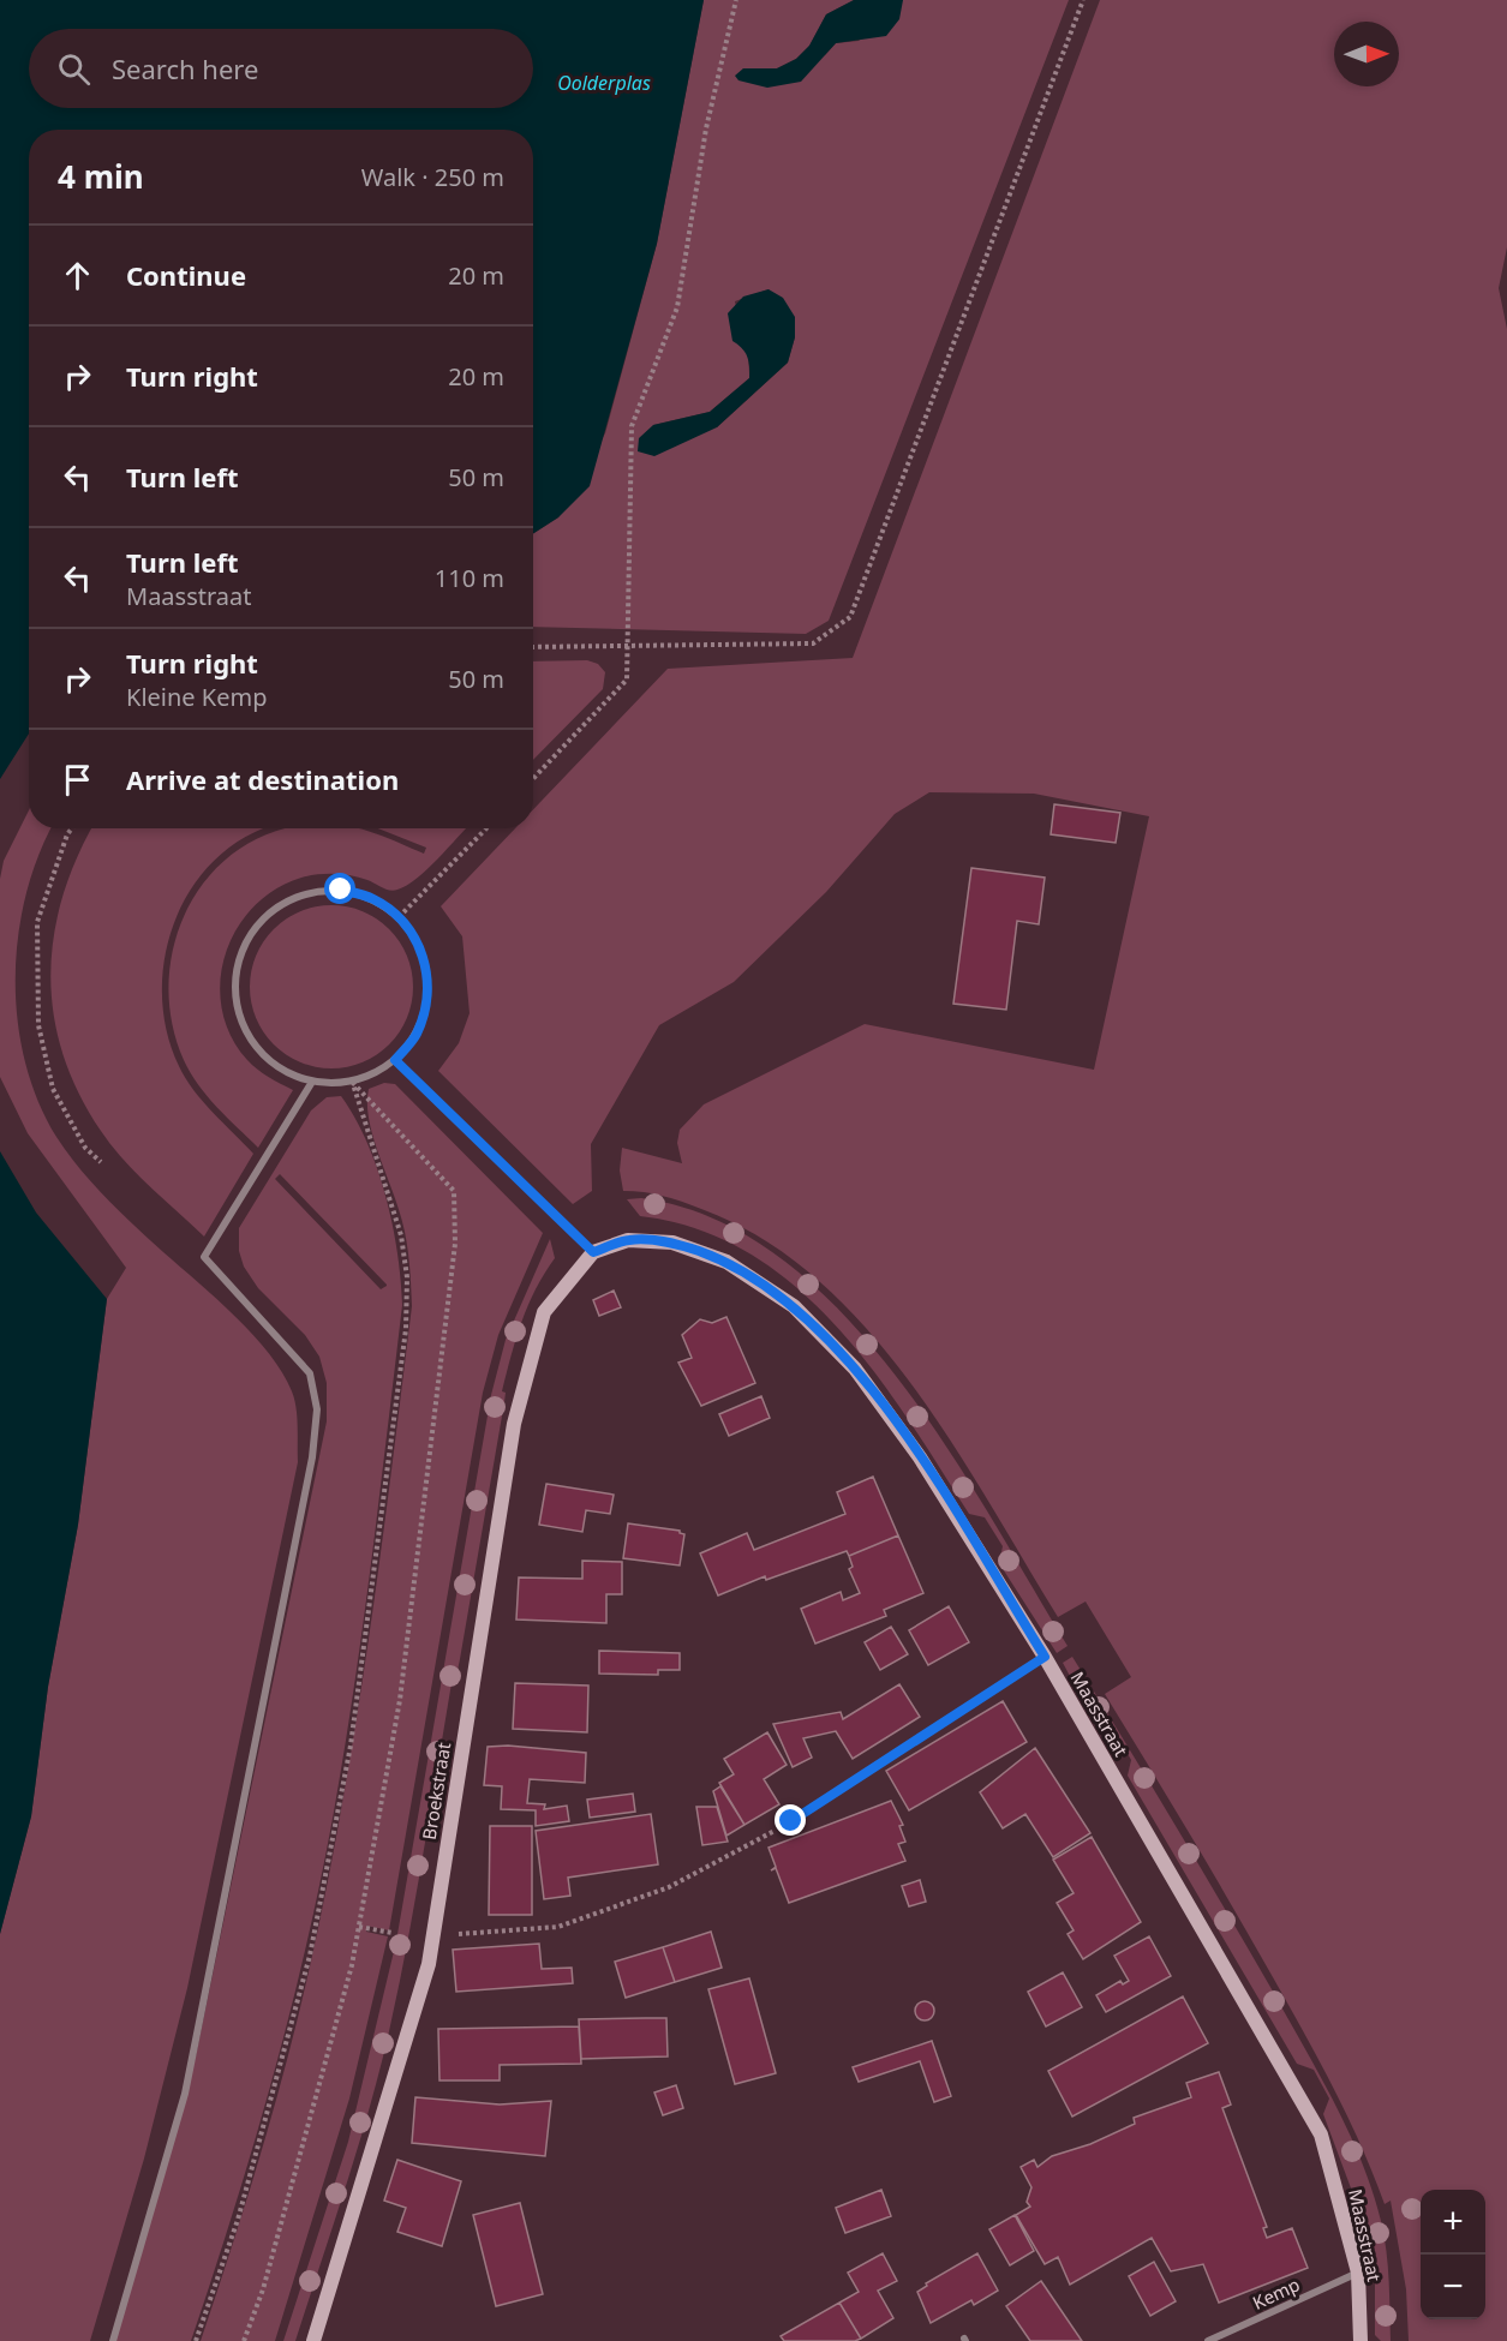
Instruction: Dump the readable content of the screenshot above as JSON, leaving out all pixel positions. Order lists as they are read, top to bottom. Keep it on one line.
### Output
{"streets":{"street":["Maasstraat","Broekstraat","Kemp"]},"crossings":[["Maasstraat","Broekstraat"],["Maasstraat","Kemp"]],"water":["Oolderplas"],"north":"right","page":{"search":"Search here","heading":["4 min","Walk · 250 m"],"list":[["Continue","20 m"],["Turn right","20 m"],["Turn left","50 m"],["Turn left","Maasstraat","110 m"],["Turn right","Kleine Kemp","50 m"],"Arrive at destination"],"map_buttons":["+","−"]}}
